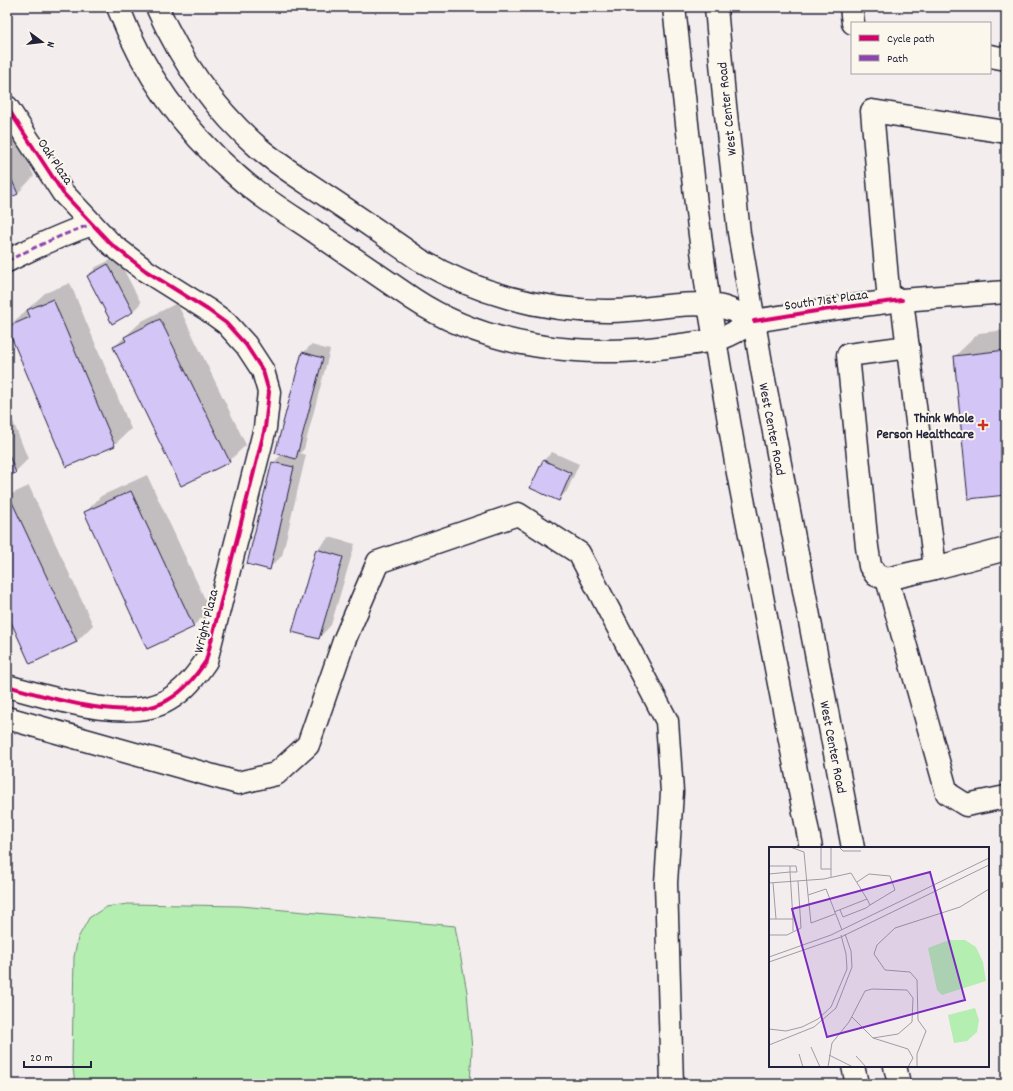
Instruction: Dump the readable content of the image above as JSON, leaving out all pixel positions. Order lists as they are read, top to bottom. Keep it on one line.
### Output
{"streets":{"main road":["West Center Road","Oak Plaza","South 71st Plaza","Wright Plaza"]},"crossings":[["West Center Road","South 71st Plaza"],["Oak Plaza","Wright Plaza"]],"places":{"health":["Think Whole Person Healthcare"]},"legend":["Cycle path","Path"],"scale_bar":"20 m","north":"right"}
